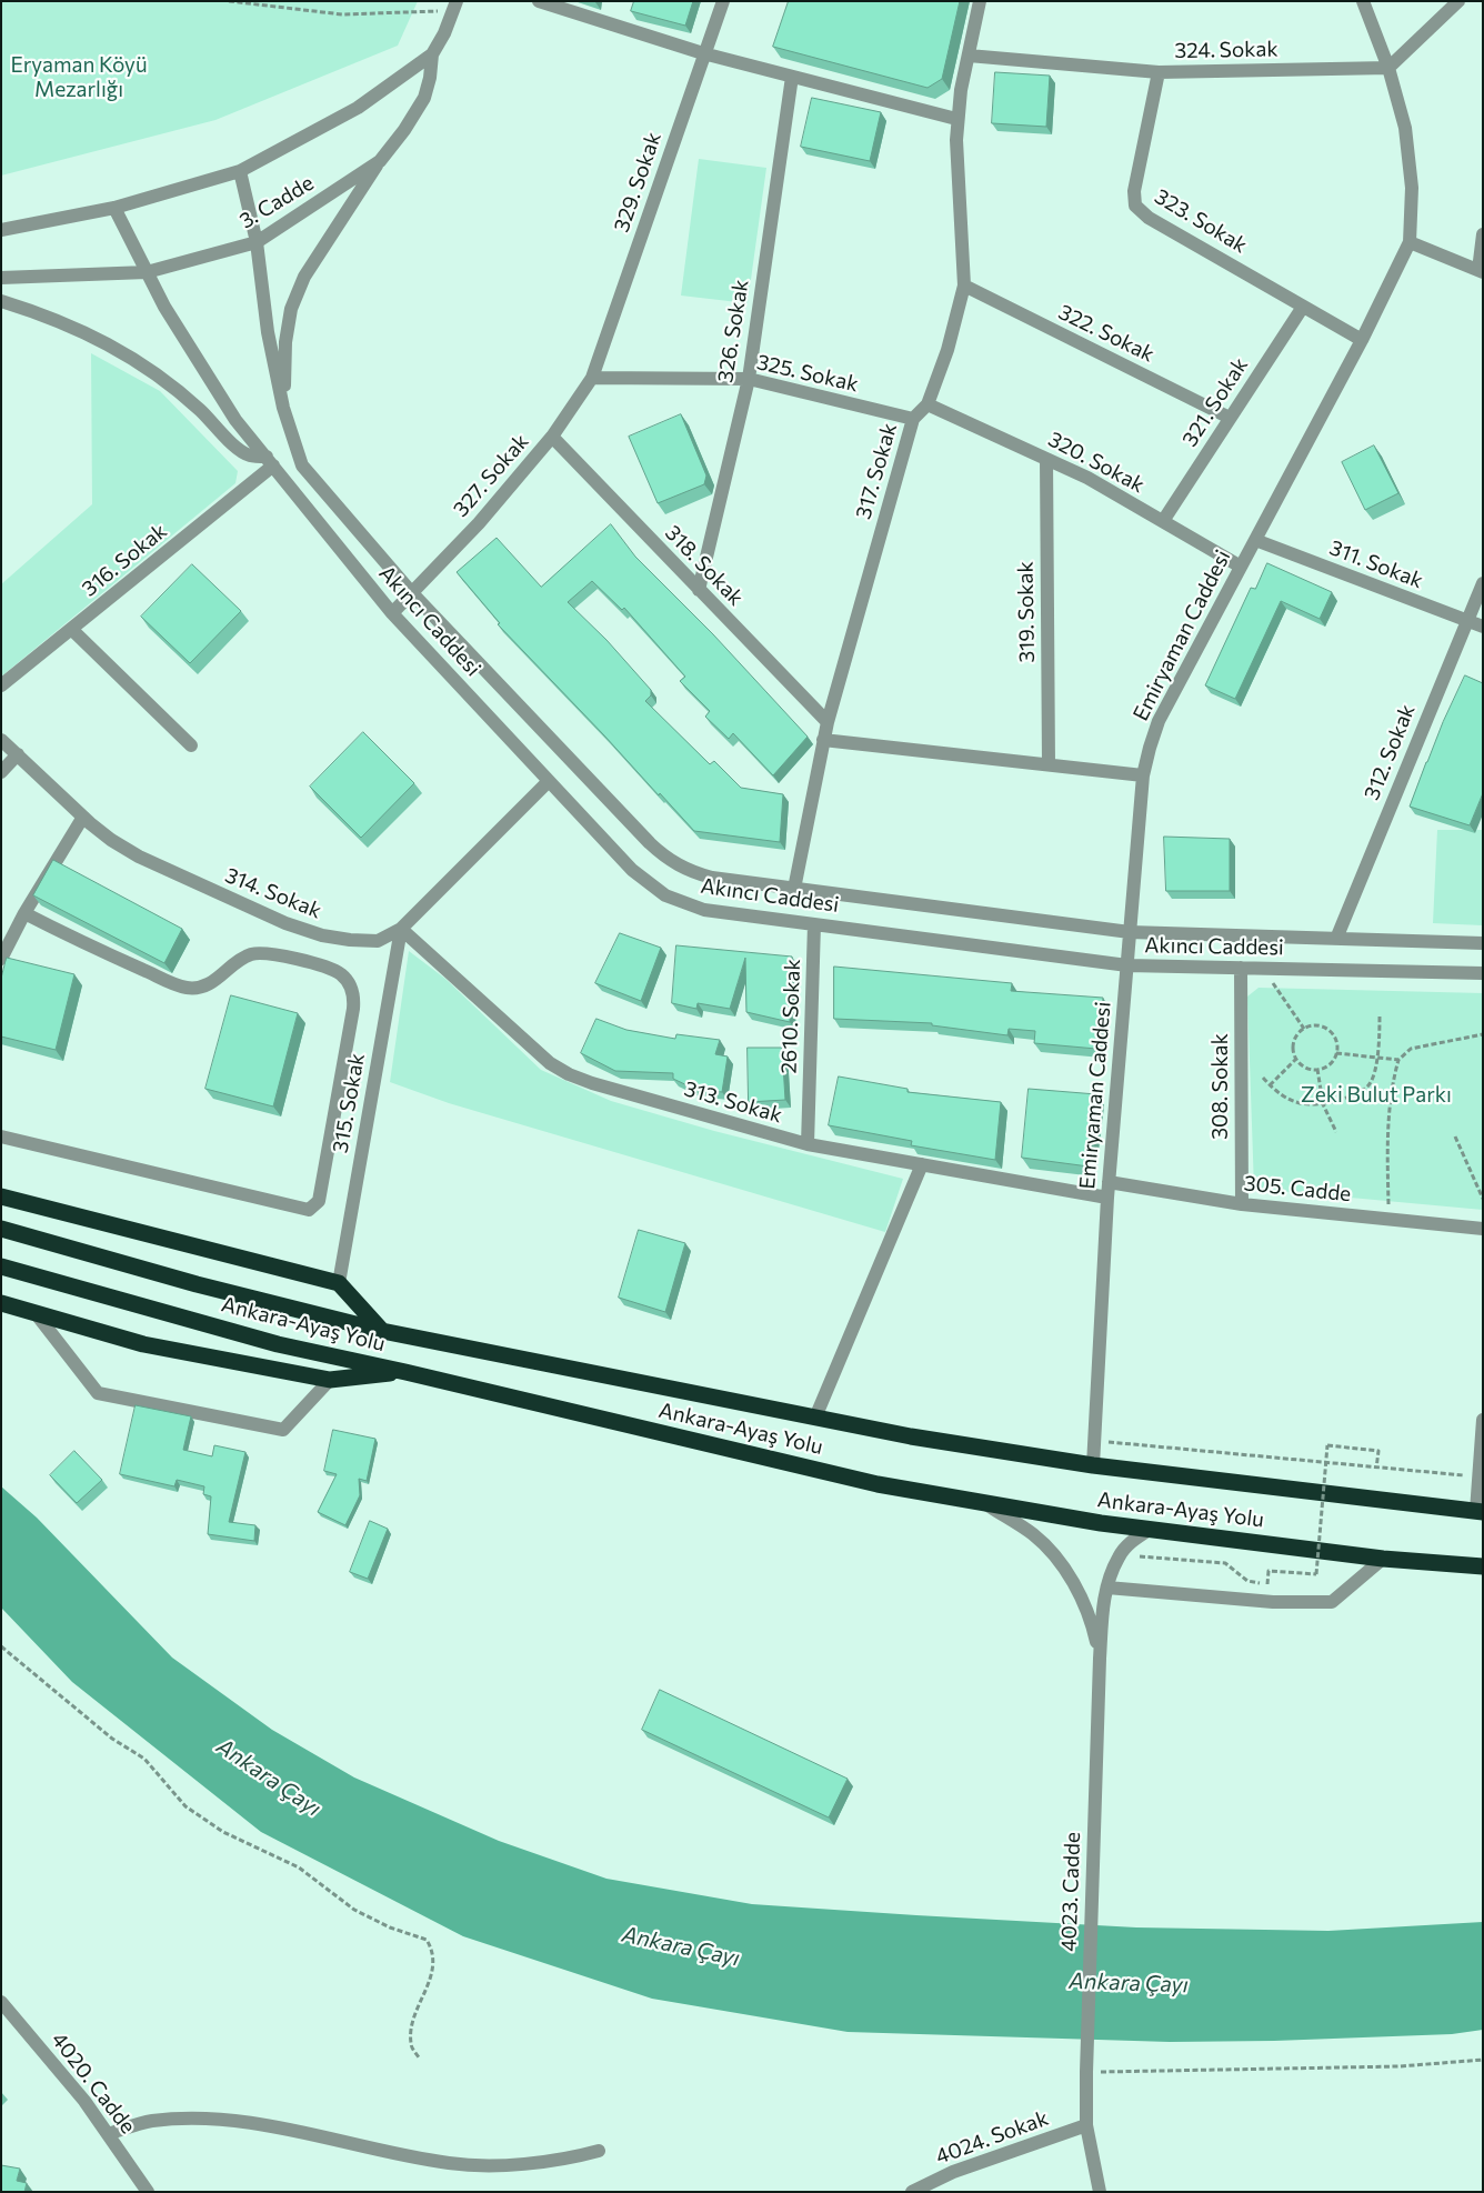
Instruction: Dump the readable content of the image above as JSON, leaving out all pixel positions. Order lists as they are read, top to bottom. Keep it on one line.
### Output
{"streets":{"highway":["Ankara-Ayaş Yolu"],"street":["324. Sokak","329. Sokak","3. Cadde","323. Sokak","326. Sokak","322. Sokak","325. Sokak","321. Sokak","320. Sokak","317. Sokak","327. Sokak","316. Sokak","311. Sokak","318. Sokak","319. Sokak","Akıncı Caddesi","Emiryaman Caddesi","312. Sokak","314. Sokak","2610. Sokak","308. Sokak","313. Sokak","315. Sokak","305. Cadde","4023. Cadde","4020. Cadde","4024. Sokak"]},"crossings":[["324. Sokak","323. Sokak"],["324. Sokak","317. Sokak"],["324. Sokak","Emiryaman Caddesi"],["329. Sokak","325. Sokak"],["329. Sokak","327. Sokak"],["3. Cadde","Akıncı Caddesi"],["323. Sokak","321. Sokak"],["323. Sokak","Emiryaman Caddesi"],["326. Sokak","325. Sokak"],["326. Sokak","318. Sokak"],["322. Sokak","321. Sokak"],["322. Sokak","317. Sokak"],["325. Sokak","317. Sokak"],["325. Sokak","327. Sokak"],["321. Sokak","320. Sokak"],["320. Sokak","317. Sokak"],["320. Sokak","319. Sokak"],["320. Sokak","Emiryaman Caddesi"],["317. Sokak","318. Sokak"],["317. Sokak","Akıncı Caddesi"],["327. Sokak","318. Sokak"],["327. Sokak","Akıncı Caddesi"],["316. Sokak","Akıncı Caddesi"],["311. Sokak","Emiryaman Caddesi"],["311. Sokak","312. Sokak"],["Akıncı Caddesi","Emiryaman Caddesi"],["Akıncı Caddesi","312. Sokak"],["Akıncı Caddesi","314. Sokak"],["Akıncı Caddesi","2610. Sokak"],["Akıncı Caddesi","308. Sokak"],["Emiryaman Caddesi","313. Sokak"],["Emiryaman Caddesi","305. Cadde"],["Emiryaman Caddesi","Ankara-Ayaş Yolu"],["314. Sokak","313. Sokak"],["314. Sokak","315. Sokak"],["2610. Sokak","313. Sokak"],["308. Sokak","305. Cadde"],["313. Sokak","315. Sokak"],["Ankara-Ayaş Yolu","4023. Cadde"],["4023. Cadde","4024. Sokak"]],"water":["Ankara Çayı"],"parks":["Eryaman Köyü Mezarlığı","Zeki Bulut Parkı"]}
